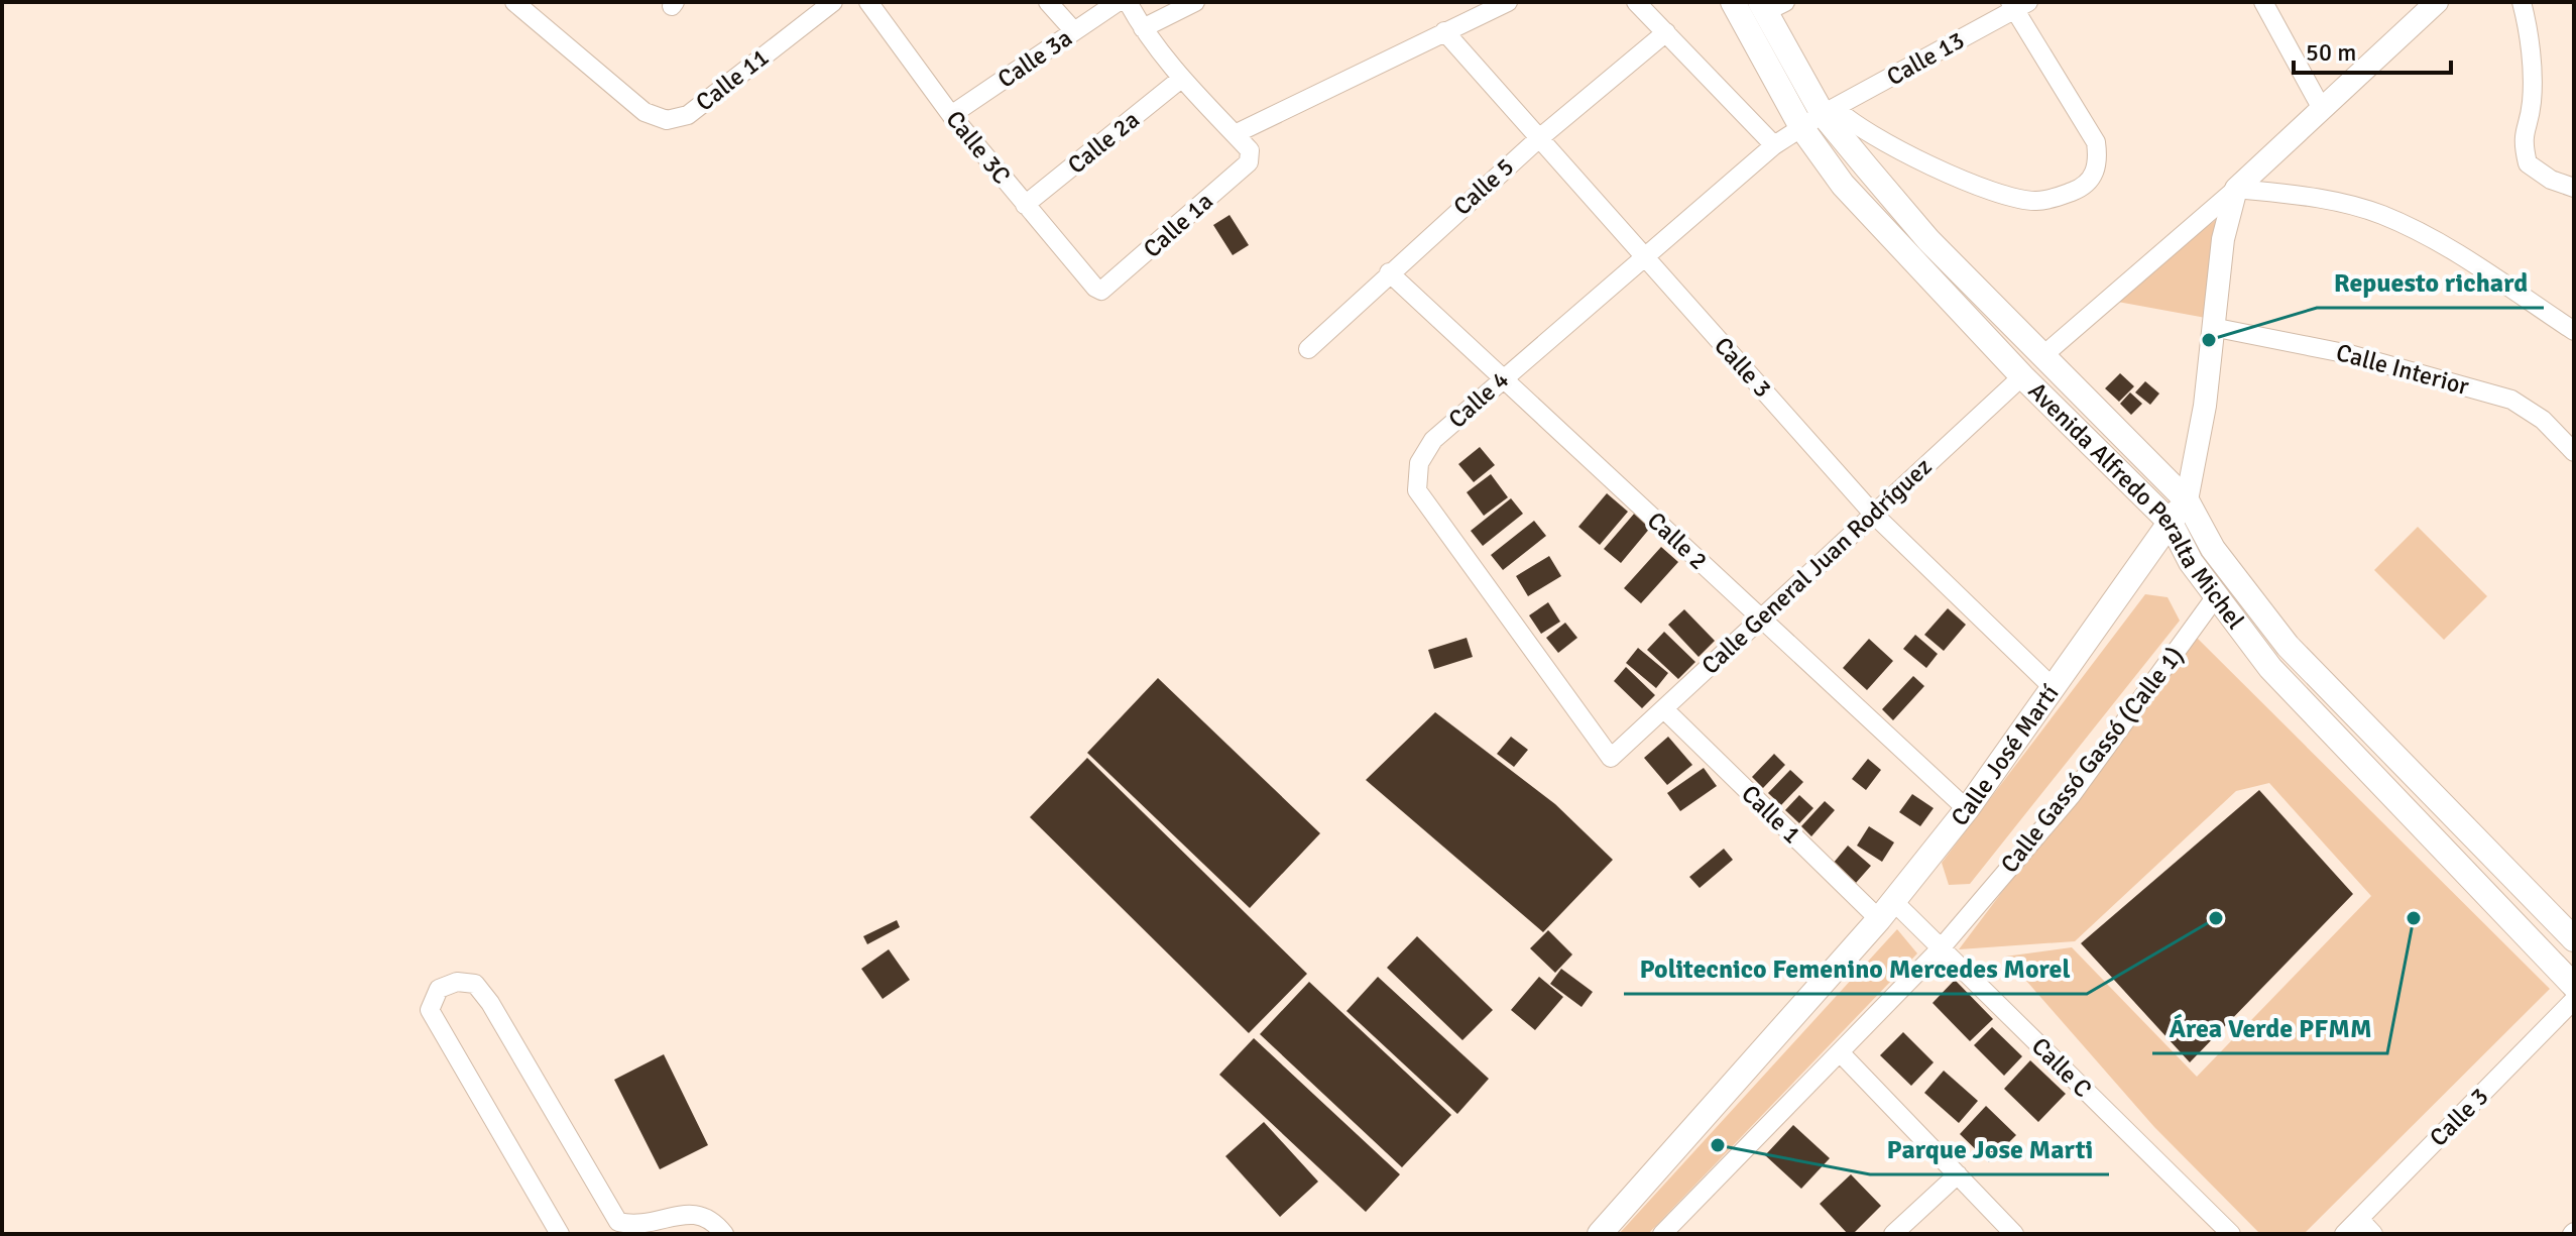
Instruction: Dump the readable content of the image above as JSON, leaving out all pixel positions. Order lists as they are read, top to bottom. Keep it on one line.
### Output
{"streets":{"main road":["Avenida Alfredo Peralta Michel","Calle José Martí"],"street":["Calle 3a","Calle 13","Calle 11","Calle 2a","Calle 3C","Calle 5","Calle 1a","Calle 3","Calle Interior","Calle 4","Calle 2","Calle General Juan Rodríguez","Calle Gassó Gassó (Calle 1)","Calle 1","Calle C"]},"crossings":[["Calle 3a","Calle 3C"],["Calle 13","Calle 4"],["Calle 13","Avenida Alfredo Peralta Michel"],["Calle 2a","Calle 3C"],["Calle 3C","Calle 1a"],["Calle 5","Calle 3"],["Calle 5","Calle 2"],["Calle 3","Calle 4"],["Calle 3","Calle General Juan Rodríguez"],["Calle 3","Calle José Martí"],["Calle Interior","Calle José Martí"],["Calle 4","Avenida Alfredo Peralta Michel"],["Calle 4","Calle 2"],["Calle 4","Calle General Juan Rodríguez"],["Avenida Alfredo Peralta Michel","Calle General Juan Rodríguez"],["Avenida Alfredo Peralta Michel","Calle José Martí"],["Avenida Alfredo Peralta Michel","Calle Gassó Gassó (Calle 1)"],["Calle 2","Calle General Juan Rodríguez"],["Calle 2","Calle José Martí"],["Calle General Juan Rodríguez","Calle 1"],["Calle José Martí","Calle 1"],["Calle José Martí","Calle C"],["Calle Gassó Gassó (Calle 1)","Calle C"],["Calle 1","Calle C"]],"places":["Repuesto richard","Politecnico Femenino Mercedes Morel","Área Verde PFMM","Parque Jose Marti"],"scale_bar":"50 m"}
